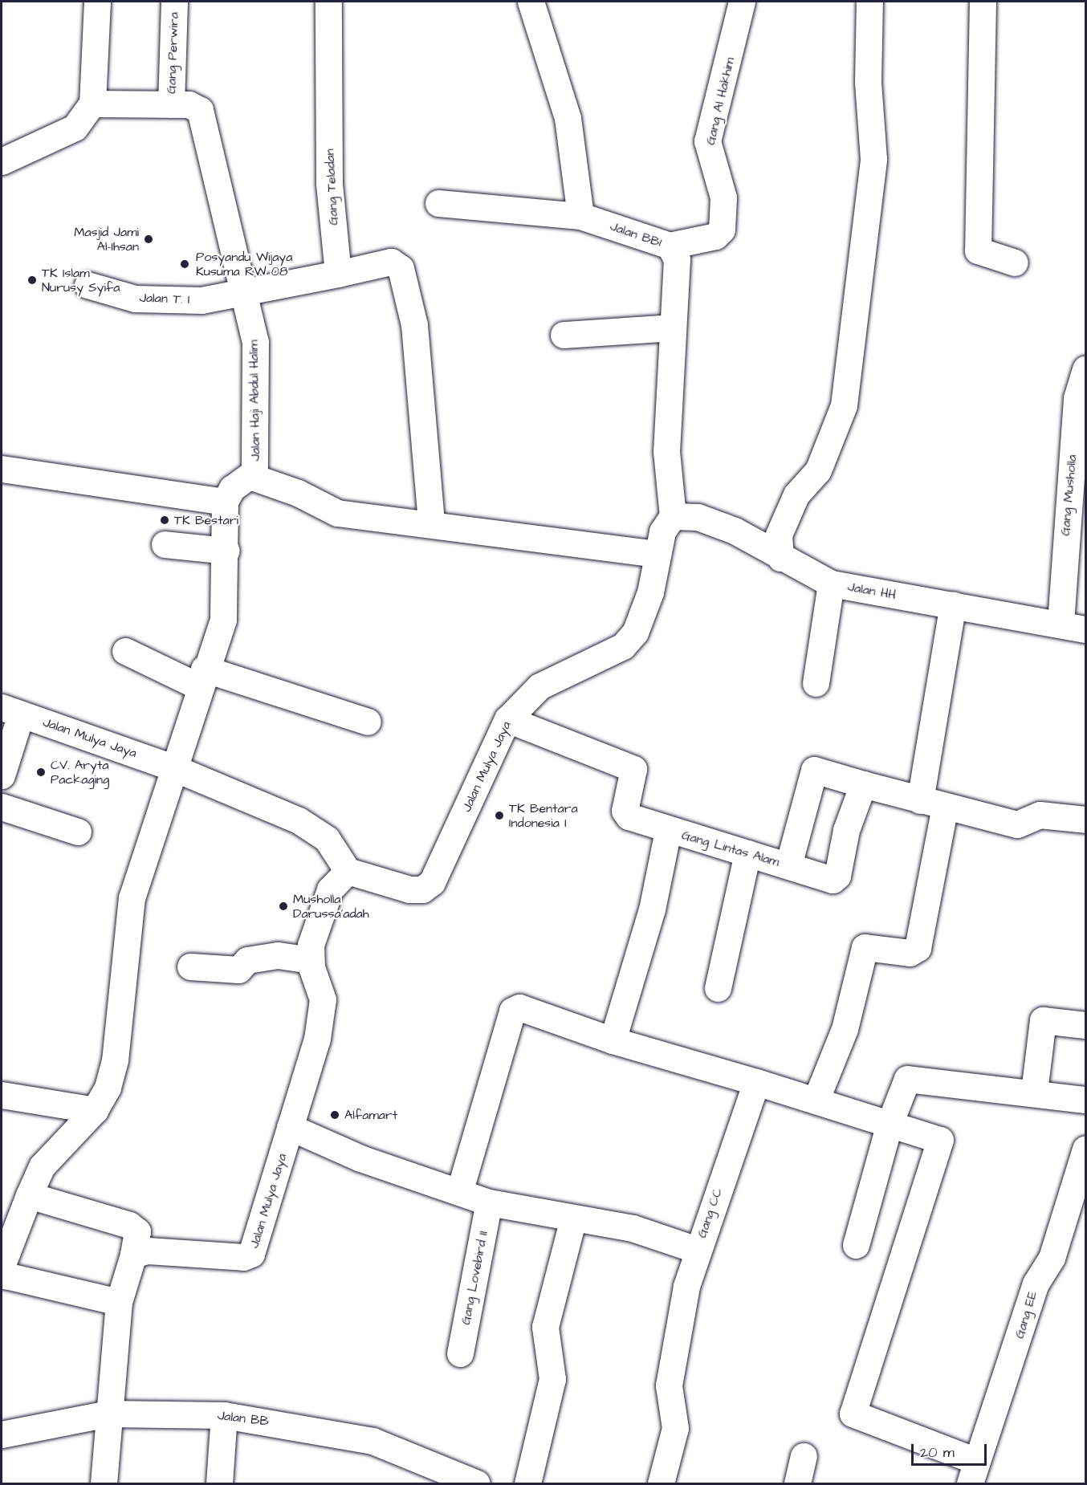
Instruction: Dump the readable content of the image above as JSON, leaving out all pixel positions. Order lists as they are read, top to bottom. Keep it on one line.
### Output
{"streets":{"street":["Gang Perwira","Gang Al Hakhim","Gang Teladan","Jalan BB1","Jalan T. I","Jalan Haji Abdul Halim","Gang Musholla","Jalan HH","Jalan Mulya Jaya","Gang Lintas Alam","Gang CC","Gang Lovebird II","Gang EE","Jalan BB"]},"crossings":[["Gang Perwira","Jalan Haji Abdul Halim"],["Gang Al Hakhim","Jalan BB1"],["Jalan BB1","Jalan HH"],["Jalan BB1","Jalan Mulya Jaya"],["Jalan T. I","Jalan Haji Abdul Halim"],["Gang Musholla","Jalan HH"],["Jalan HH","Jalan Mulya Jaya"],["Jalan Mulya Jaya","Gang Lintas Alam"]],"places":["Masjid Jami Al-Ihsan","Posyandu Wijaya Kusuma RW 08","TK Islam Nurusy Syifa","TK Bestari","CV. Aryta Packaging","TK Bentara Indonesia I","Musholla Darussa'adah","Alfamart"],"scale_bar":"20 m"}
